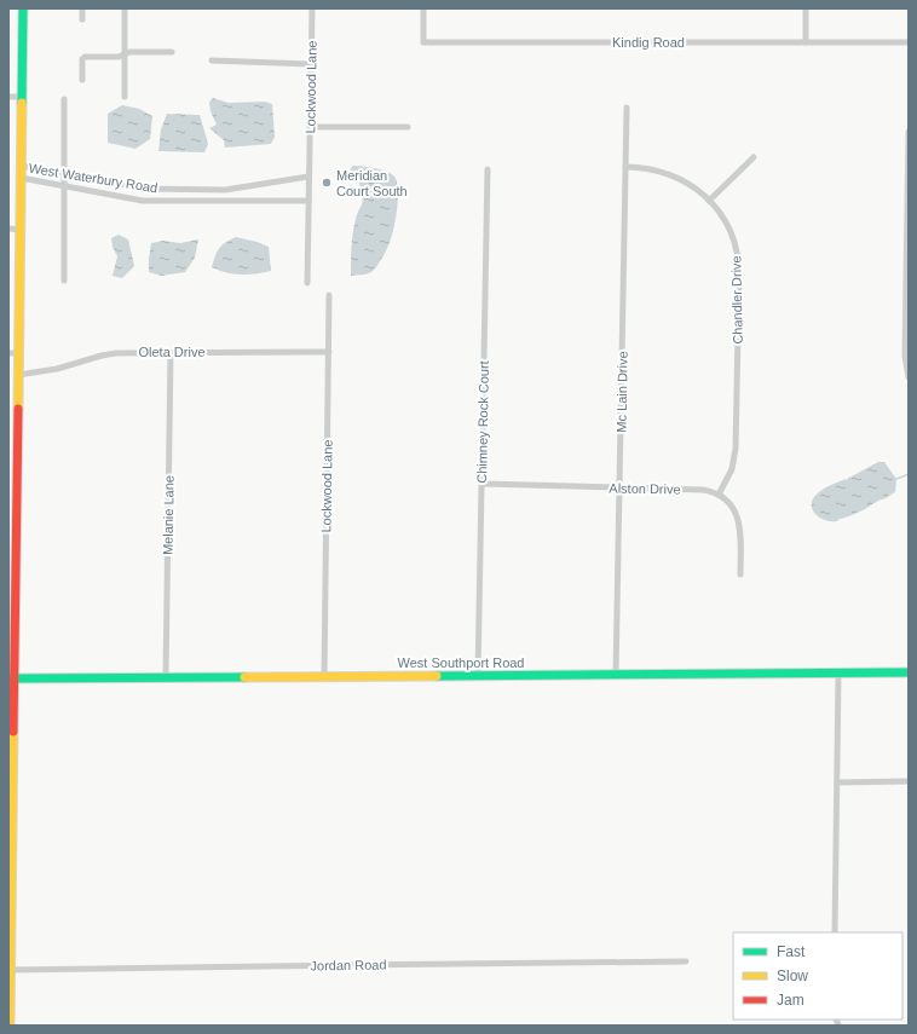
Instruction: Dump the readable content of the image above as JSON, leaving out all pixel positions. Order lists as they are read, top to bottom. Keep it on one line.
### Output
{"streets":{"main road":["West Southport Road"],"street":["Kindig Road","Lockwood Lane","West Waterbury Road","Chandler Drive","Oleta Drive","Mc Lain Drive","Chimney Rock Court","Alston Drive","Melanie Lane","Jordan Road"]},"crossings":[["Lockwood Lane","West Waterbury Road"],["Lockwood Lane","Oleta Drive"],["Lockwood Lane","West Southport Road"],["Chandler Drive","Mc Lain Drive"],["Chandler Drive","Alston Drive"],["Oleta Drive","Melanie Lane"],["Mc Lain Drive","Alston Drive"],["Mc Lain Drive","West Southport Road"],["Chimney Rock Court","Alston Drive"],["Chimney Rock Court","West Southport Road"],["Melanie Lane","West Southport Road"]],"places":["Meridian Court South"],"legend":["Fast","Slow","Jam"]}
